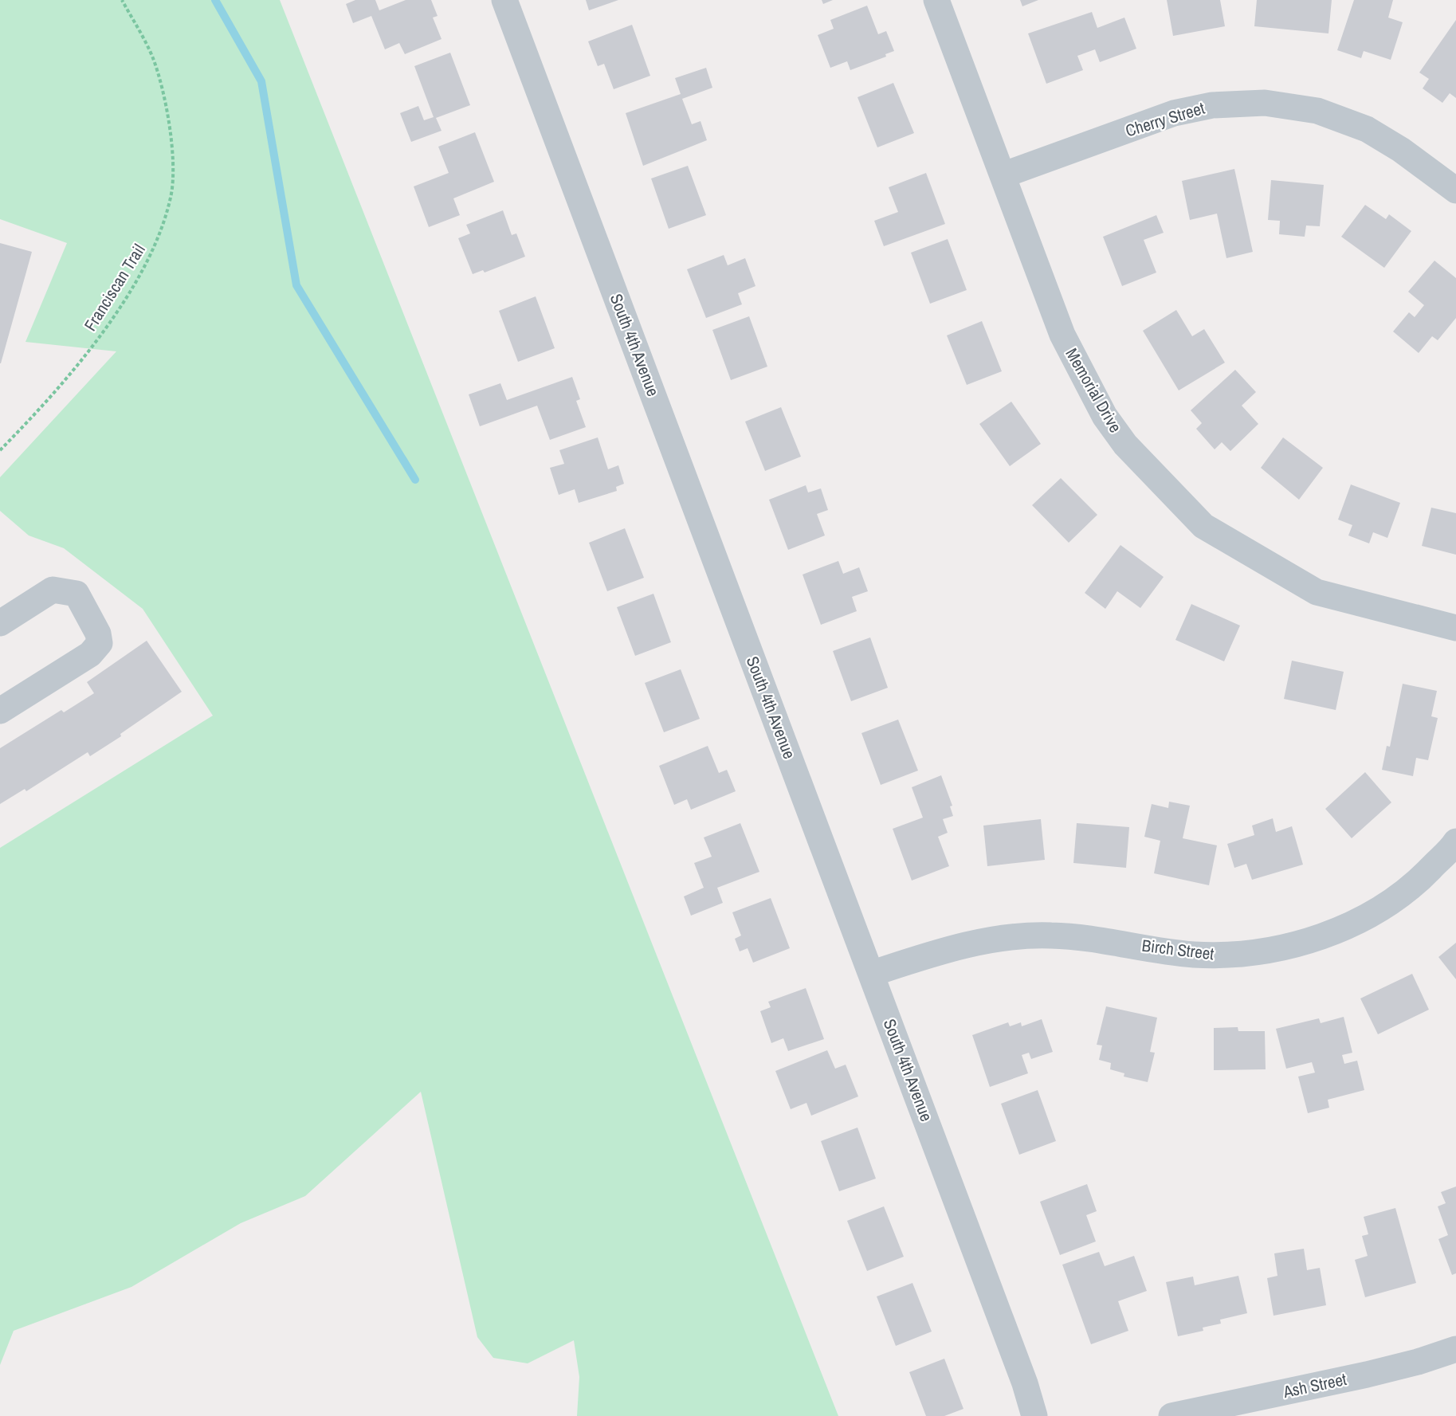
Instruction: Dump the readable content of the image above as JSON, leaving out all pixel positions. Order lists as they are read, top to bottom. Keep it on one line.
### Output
{"streets":{"street":["Cherry Street","South 4th Avenue","Memorial Drive","Birch Street","Ash Street"],"path":["Franciscan Trail"]},"crossings":[["Cherry Street","Memorial Drive"],["South 4th Avenue","Birch Street"]]}
